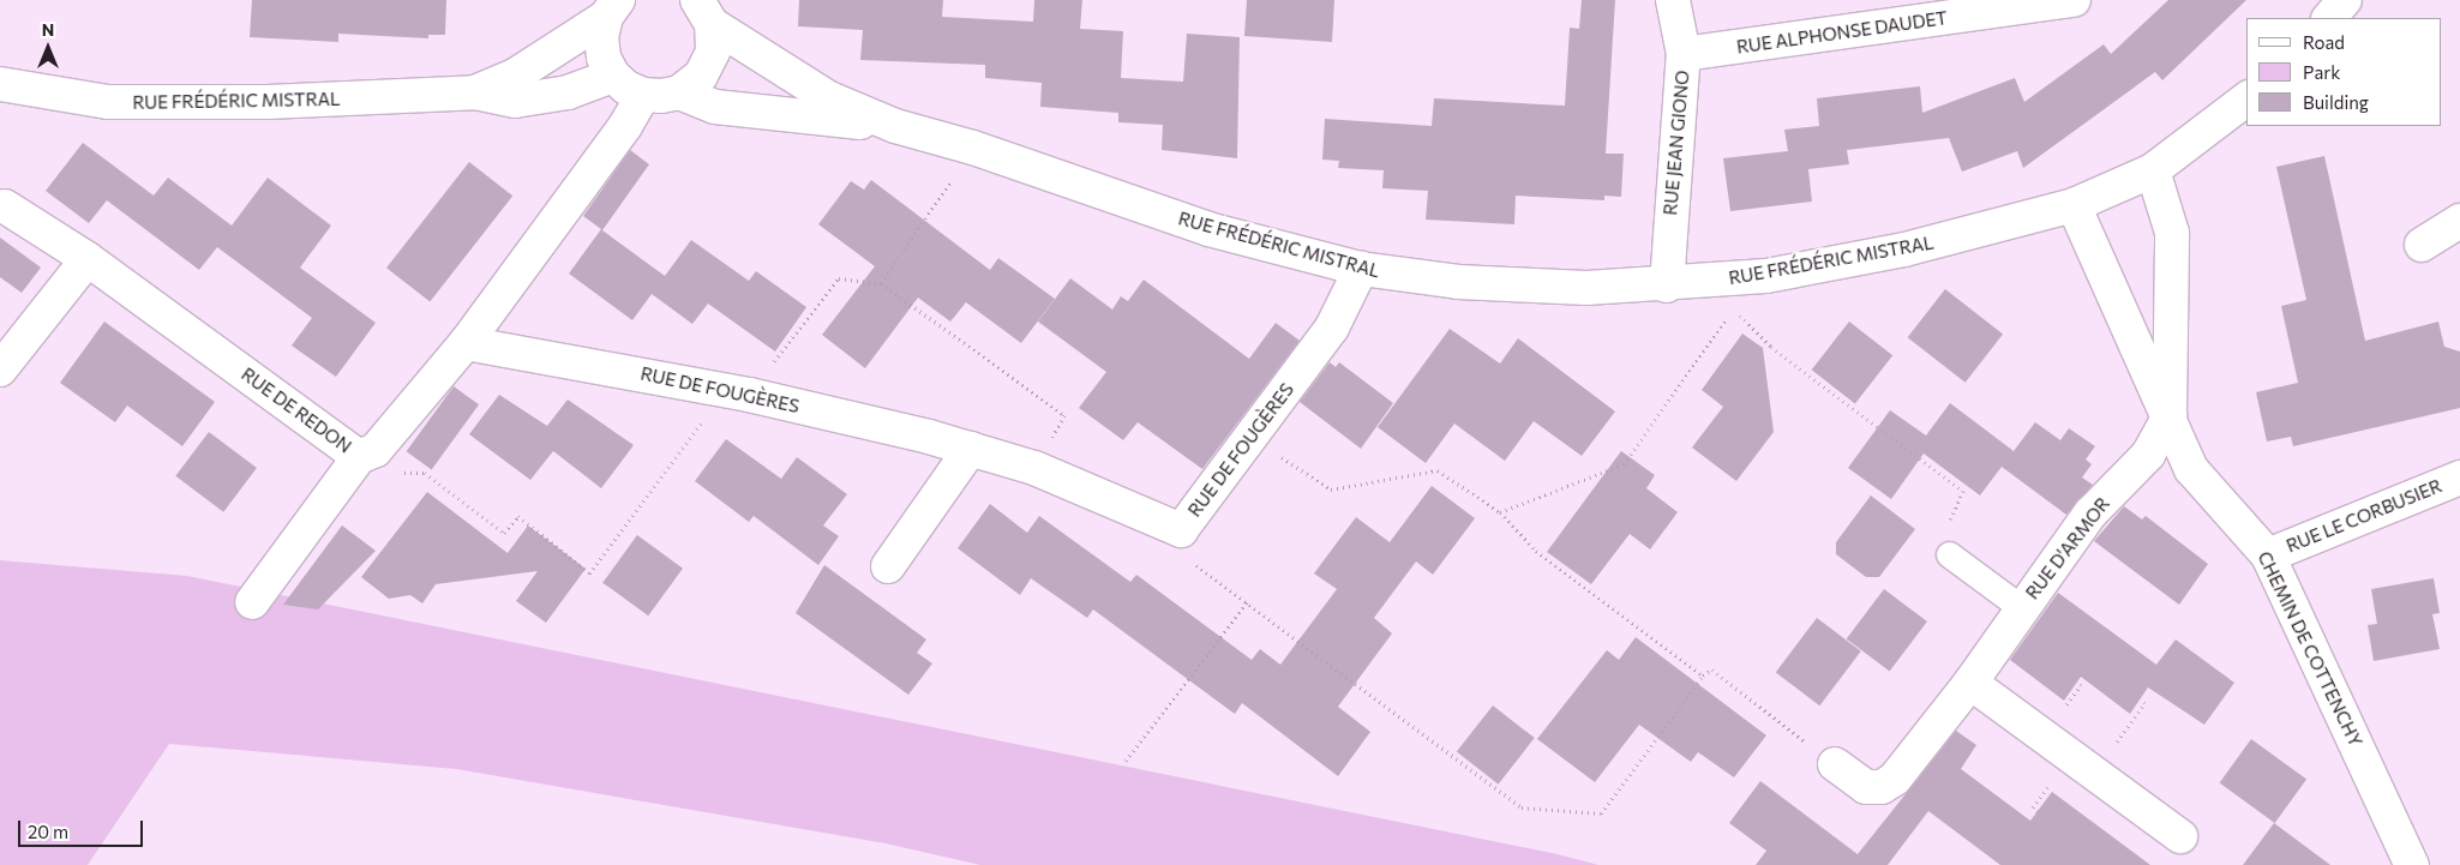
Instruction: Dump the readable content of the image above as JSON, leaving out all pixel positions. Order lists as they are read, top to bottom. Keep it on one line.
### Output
{"streets":{"street":["RUE ALPHONSE DAUDET","RUE FRÉDÉRIC MISTRAL","RUE JEAN GIONO","RUE DE FOUGÈRES","RUE DE REDON","RUE LE CORBUSIER","RUE D'ARMOR","CHEMIN DE COTTENCHY"]},"crossings":[["RUE ALPHONSE DAUDET","RUE JEAN GIONO"],["RUE FRÉDÉRIC MISTRAL","RUE JEAN GIONO"],["RUE FRÉDÉRIC MISTRAL","RUE DE FOUGÈRES"],["RUE FRÉDÉRIC MISTRAL","CHEMIN DE COTTENCHY"],["RUE LE CORBUSIER","CHEMIN DE COTTENCHY"],["RUE D'ARMOR","CHEMIN DE COTTENCHY"]],"legend":["Road","Park","Building"],"scale_bar":"20 m","north":"top"}
